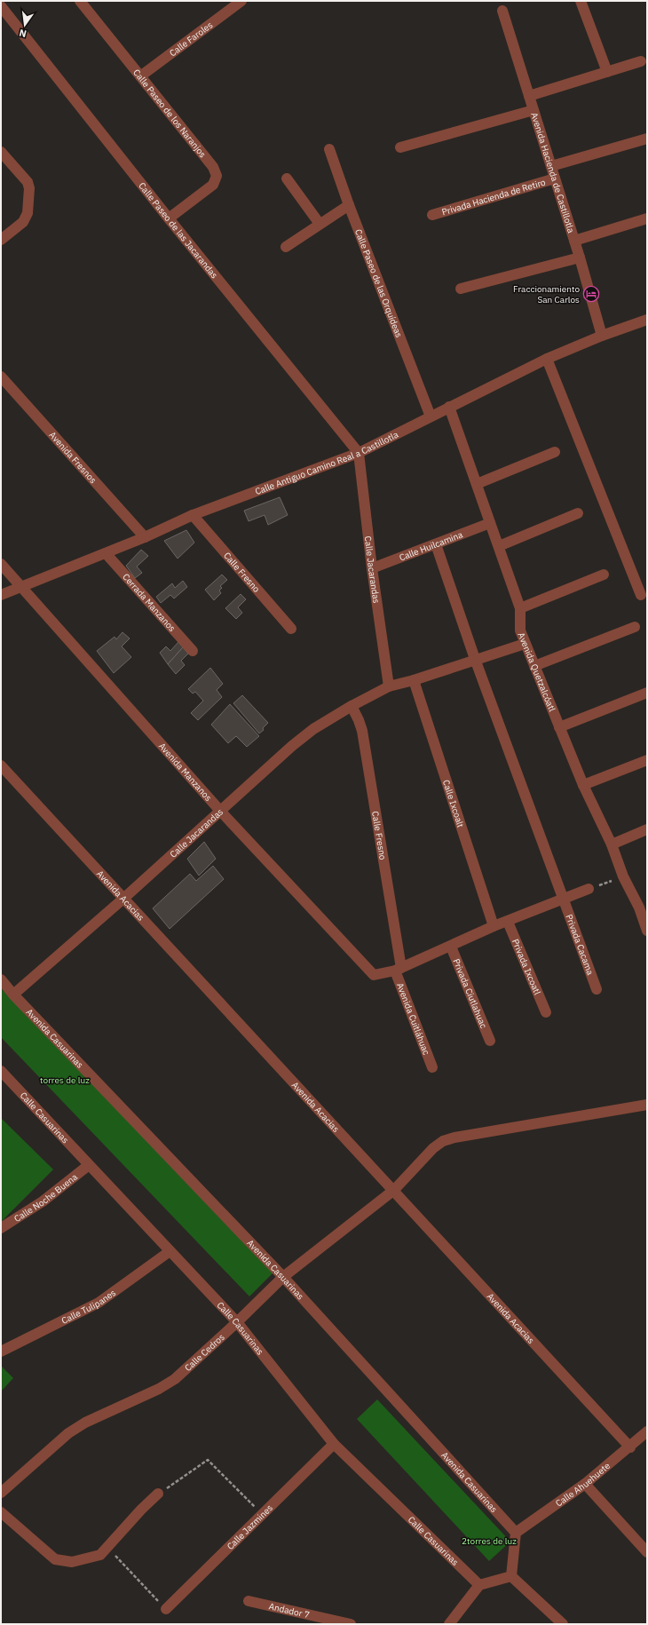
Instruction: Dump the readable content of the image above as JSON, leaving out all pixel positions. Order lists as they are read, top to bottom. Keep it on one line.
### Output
{"streets":{"street":["Calle Faroles","Calle Paseo de los Naranjos","Avenida Hacienda de Castillotla","Privada Hacienda de Retiro","Calle Paseo de las Jacarandas","Calle Paseo de las Orquídeas","Avenida Fresnos","Calle Antiguo Camino Real a Castillotla","Calle Huilcamina","Calle Jacarandas","Calle Fresno","Cerrada Manzanos","Avenida Quetzalcóatl","Avenida Manzanos","Calle Ixcoalt","Avenida Acacias","Privada Cacama","Privada Ixcoatl","Privada Ciutlahuac","Avenida Cuitláhuac","Avenida Casuarinas","Calle Casuarinas","Calle Noche Buena","Calle Tulipanes","Calle Cedros","Calle Ahuehuete","Calle Jazmines","Andador 7"]},"crossings":[["Calle Faroles","Calle Paseo de los Naranjos"],["Calle Paseo de los Naranjos","Calle Paseo de las Jacarandas"],["Avenida Hacienda de Castillotla","Privada Hacienda de Retiro"],["Avenida Hacienda de Castillotla","Calle Antiguo Camino Real a Castillotla"],["Calle Paseo de las Jacarandas","Calle Antiguo Camino Real a Castillotla"],["Calle Paseo de las Jacarandas","Calle Jacarandas"],["Calle Paseo de las Orquídeas","Calle Antiguo Camino Real a Castillotla"],["Avenida Fresnos","Calle Antiguo Camino Real a Castillotla"],["Calle Antiguo Camino Real a Castillotla","Calle Jacarandas"],["Calle Antiguo Camino Real a Castillotla","Calle Fresno"],["Calle Antiguo Camino Real a Castillotla","Cerrada Manzanos"],["Calle Antiguo Camino Real a Castillotla","Avenida Quetzalcóatl"],["Calle Antiguo Camino Real a Castillotla","Avenida Manzanos"],["Calle Huilcamina","Calle Jacarandas"],["Calle Huilcamina","Avenida Quetzalcóatl"],["Calle Huilcamina","Privada Cacama"],["Calle Jacarandas","Calle Fresno"],["Calle Jacarandas","Avenida Quetzalcóatl"],["Calle Jacarandas","Avenida Manzanos"],["Calle Jacarandas","Calle Ixcoalt"],["Calle Jacarandas","Avenida Acacias"],["Calle Jacarandas","Privada Cacama"],["Calle Jacarandas","Avenida Casuarinas"],["Calle Fresno","Avenida Manzanos"],["Calle Fresno","Avenida Cuitláhuac"],["Avenida Manzanos","Avenida Cuitláhuac"],["Avenida Acacias","Calle Cedros"],["Avenida Acacias","Calle Ahuehuete"],["Avenida Casuarinas","Calle Cedros"],["Avenida Casuarinas","Calle Ahuehuete"],["Calle Casuarinas","Calle Noche Buena"],["Calle Casuarinas","Calle Tulipanes"],["Calle Casuarinas","Calle Cedros"],["Calle Casuarinas","Calle Jazmines"]],"parks":["torres de luz","2torres de luz"],"places":{"hotel":["Fraccionamiento San Carlos"]},"north":"bottom"}
